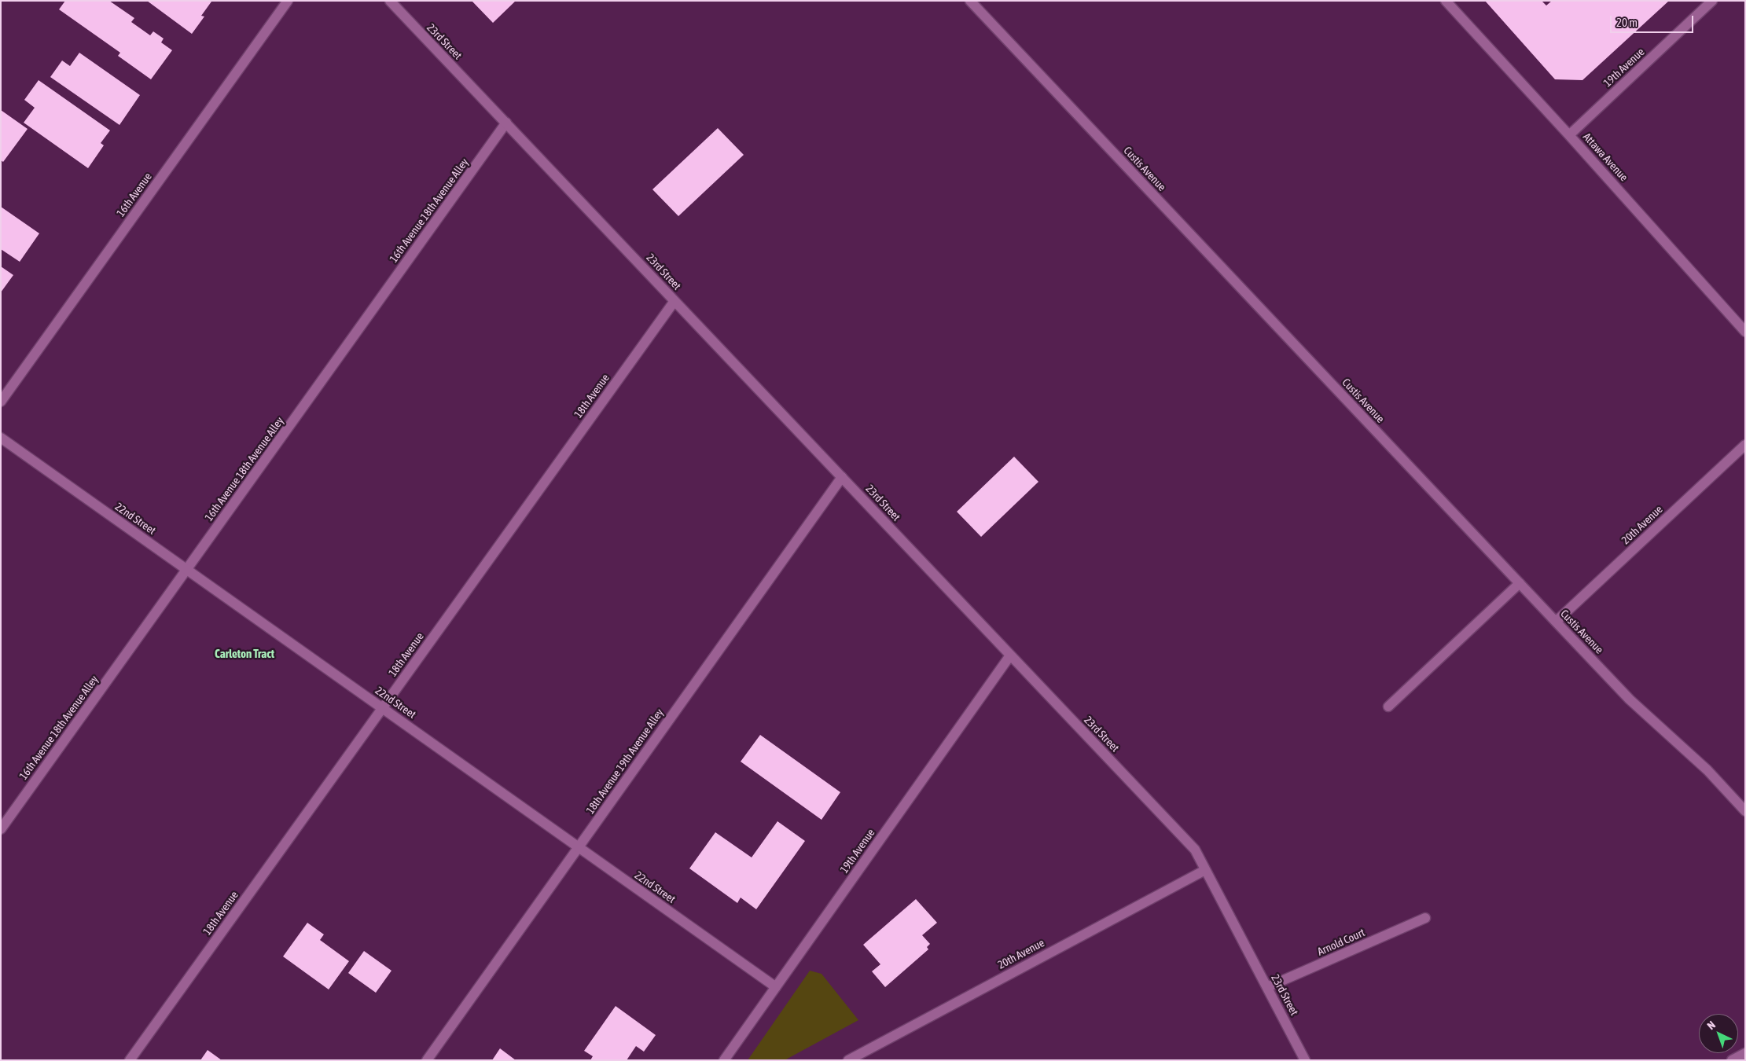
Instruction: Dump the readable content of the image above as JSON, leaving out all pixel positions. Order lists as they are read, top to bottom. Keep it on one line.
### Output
{"streets":{"street":["23rd Street","19th Avenue","Attawa Avenue","Custis Avenue","16th Avenue","16th Avenue 18th Avenue Alley","18th Avenue","22nd Street","20th Avenue","18th Avenue 19th Avenue Alley","Arnold Court"]},"crossings":[["23rd Street","19th Avenue"],["23rd Street","16th Avenue 18th Avenue Alley"],["23rd Street","18th Avenue"],["23rd Street","20th Avenue"],["23rd Street","18th Avenue 19th Avenue Alley"],["23rd Street","Arnold Court"],["19th Avenue","Attawa Avenue"],["19th Avenue","22nd Street"],["Custis Avenue","20th Avenue"],["16th Avenue 18th Avenue Alley","22nd Street"],["18th Avenue","22nd Street"],["22nd Street","18th Avenue 19th Avenue Alley"]],"districts":["Carleton Tract"],"scale_bar":"20 m","north":"top left"}
